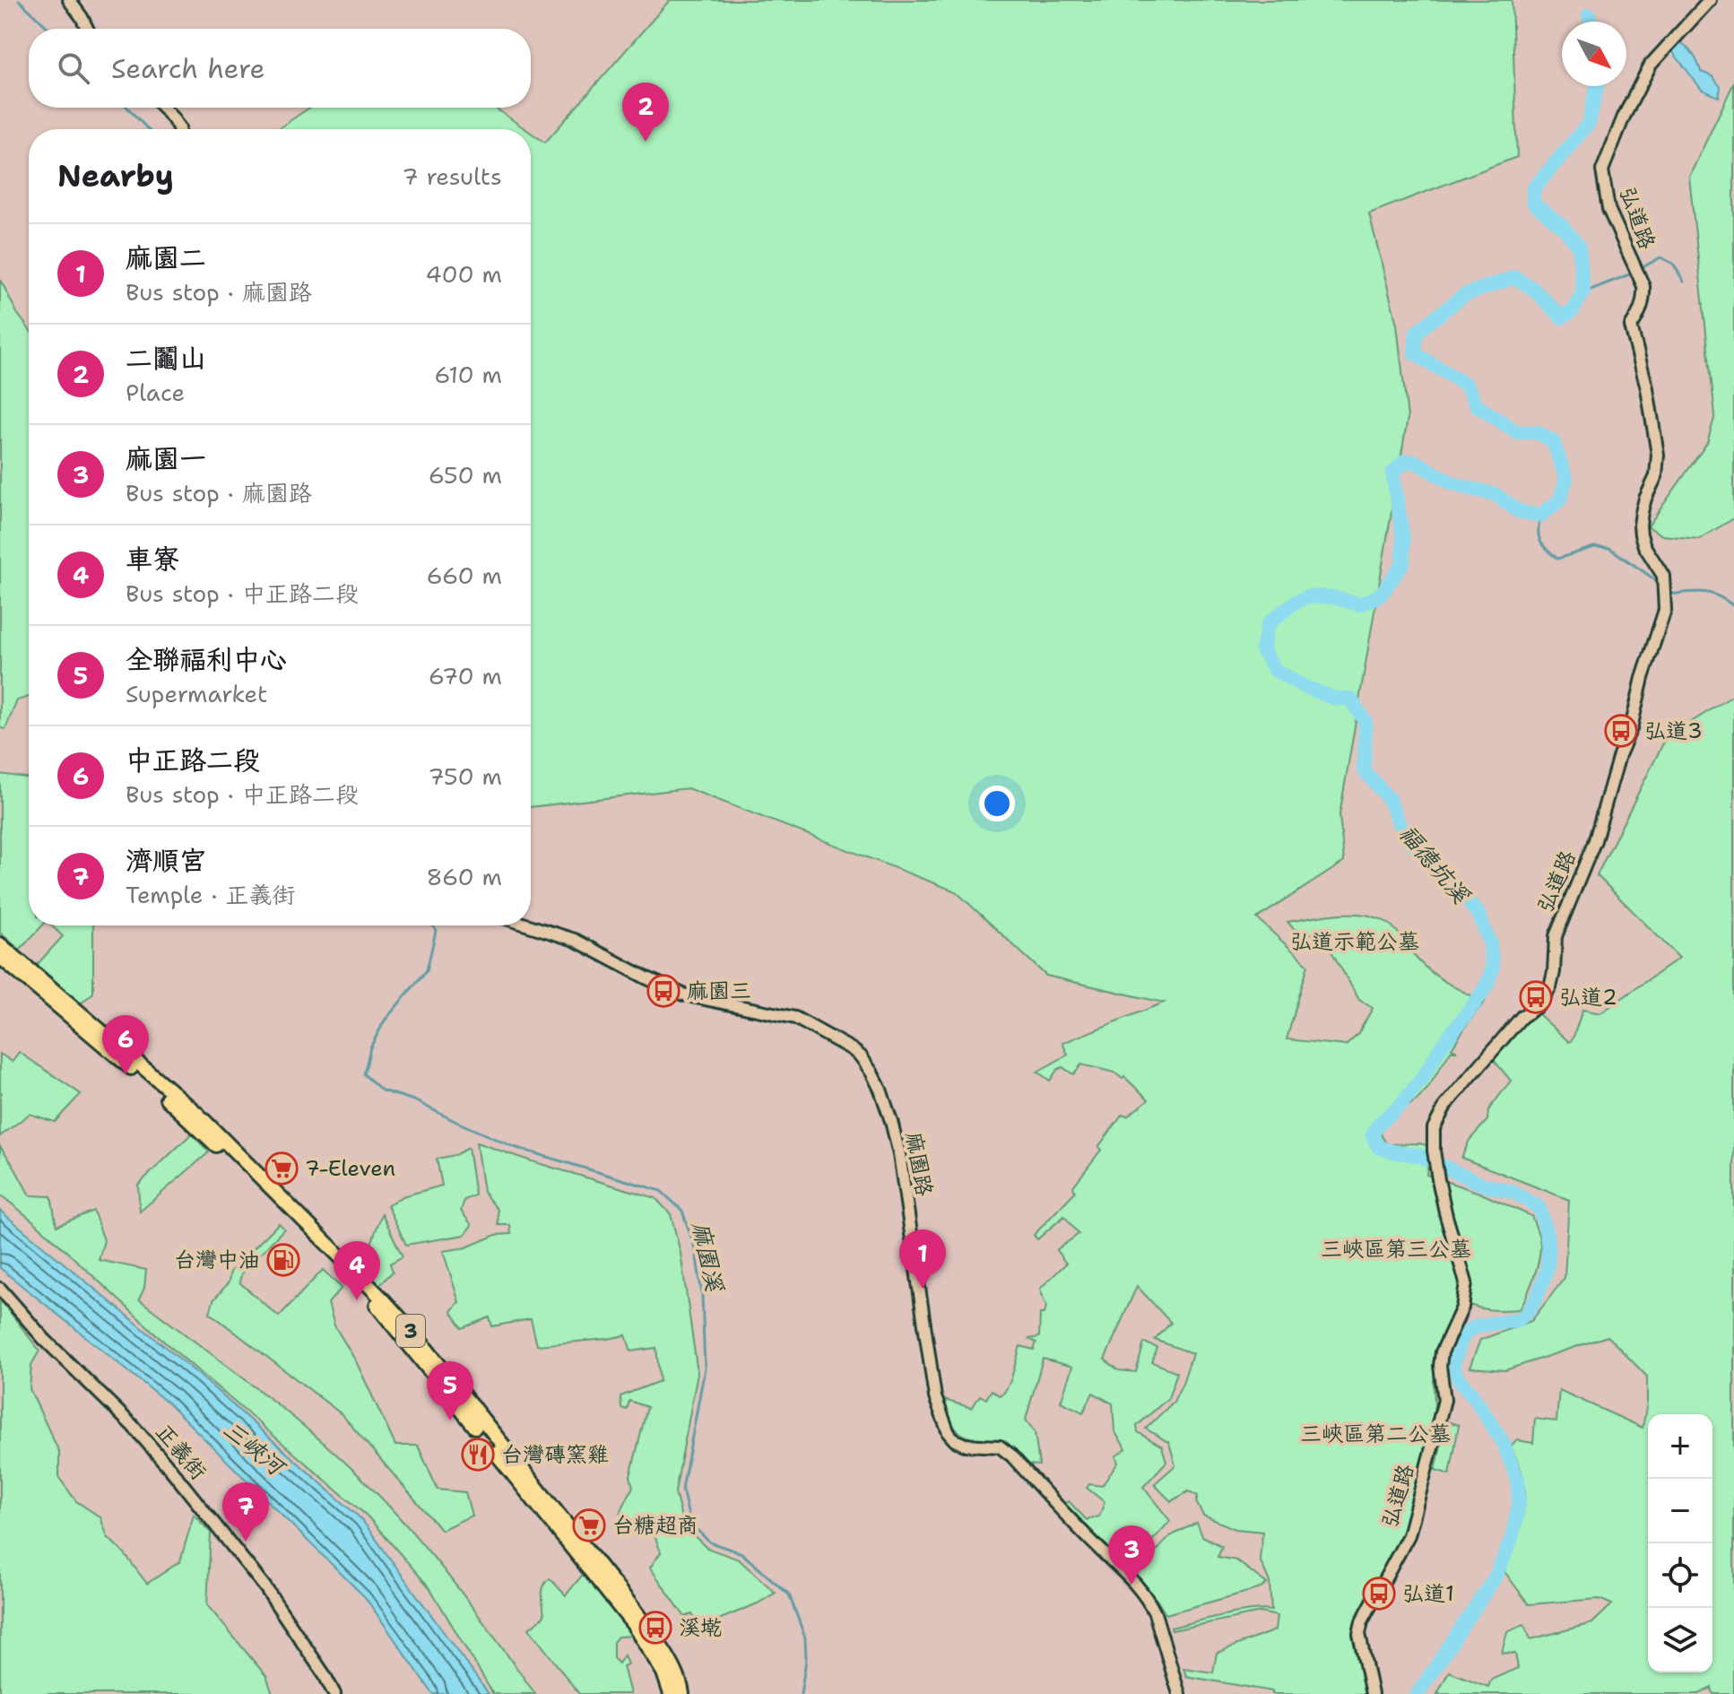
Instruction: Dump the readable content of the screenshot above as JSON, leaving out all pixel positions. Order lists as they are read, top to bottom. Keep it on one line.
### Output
{"streets":{"main road":["3"],"street":["弘道路","麻園路","正義街"]},"water":["福德坑溪","麻園溪","三峽河"],"parks":["弘道示範公墓","三峽區第三公墓","三峽區第二公墓"],"places":{"bus stop":["弘道3","麻園三","弘道2","弘道1","溪墘"],"supermarket":["7-Eleven","台糖超商"],"fuel station":["台灣中油"],"restaurant":["台灣磚窯雞"]},"north":"bottom right","page":{"search":"Search here","pins":["2","6","1","4","5","7","3"],"heading":["Nearby","7 results"],"list":[{"mark":"1","name":"麻園二","note":"Bus stop · 麻園路","value":"400 m"},{"mark":"2","name":"二鬮山","note":"Place","value":"610 m"},{"mark":"3","name":"麻園一","note":"Bus stop · 麻園路","value":"650 m"},{"mark":"4","name":"車寮","note":"Bus stop · 中正路二段","value":"660 m"},{"mark":"5","name":"全聯福利中心","note":"Supermarket","value":"670 m"},{"mark":"6","name":"中正路二段","note":"Bus stop · 中正路二段","value":"750 m"},{"mark":"7","name":"濟順宮","note":"Temple · 正義街","value":"860 m"}],"map_buttons":["+","−"]}}
